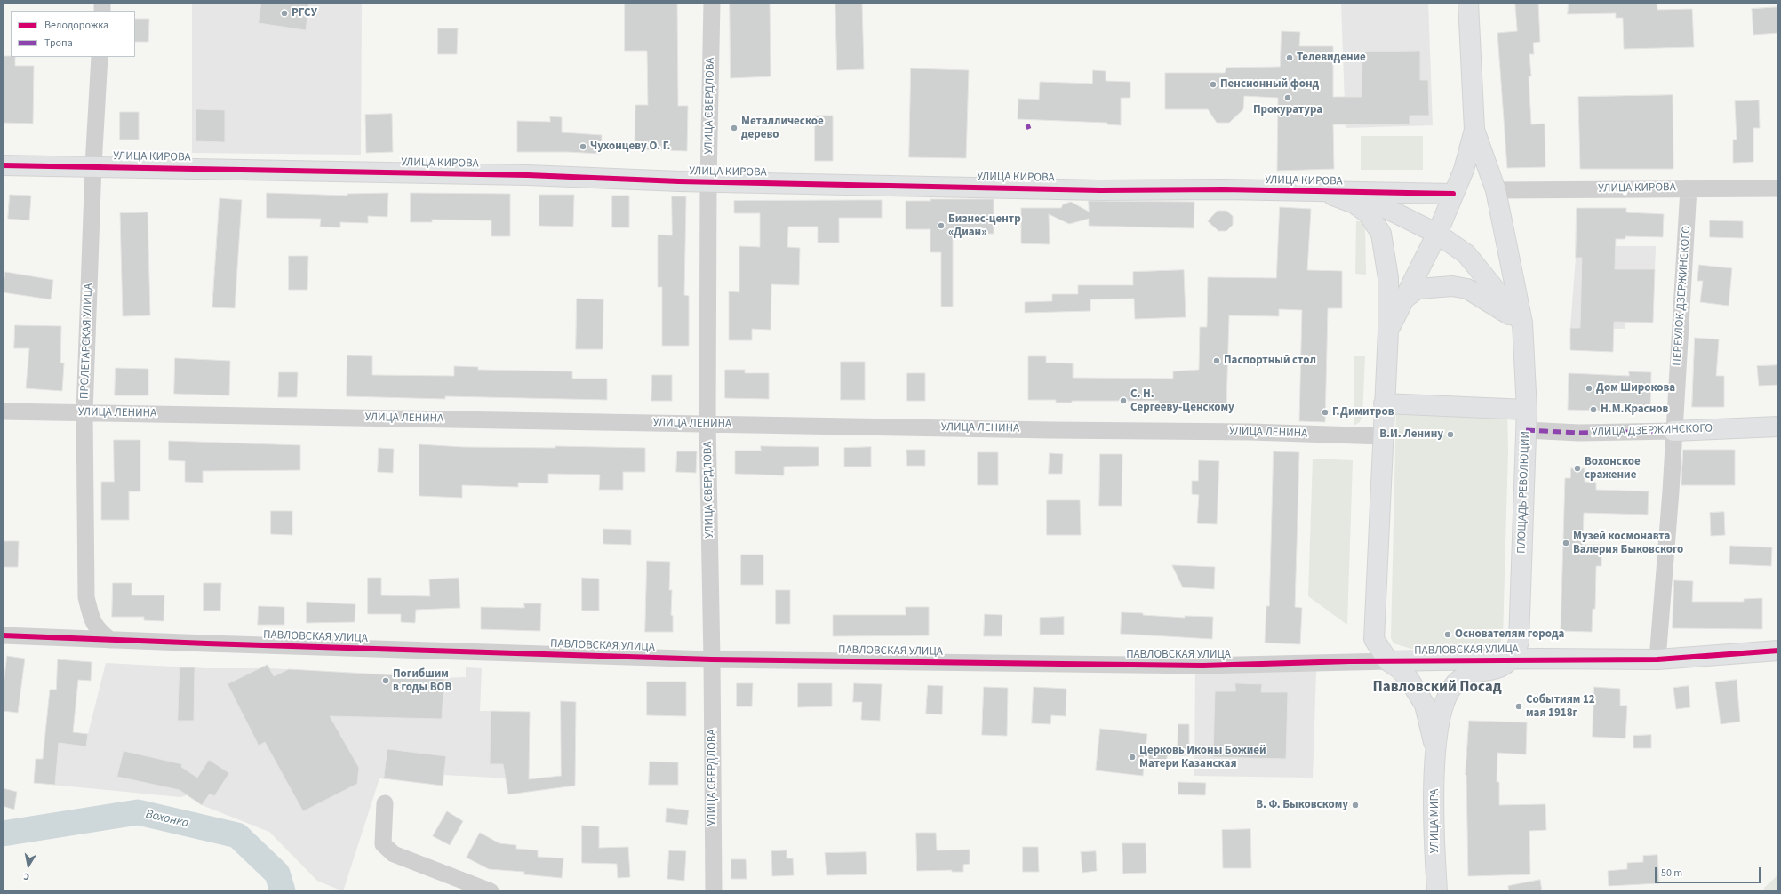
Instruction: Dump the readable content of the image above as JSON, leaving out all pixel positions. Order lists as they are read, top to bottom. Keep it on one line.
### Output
{"streets":{"street":["УЛИЦА СВЕРДЛОВА","УЛИЦА КИРОВА","ПЕРЕУЛОК ДЗЕРЖИНСКОГО","ПРОЛЕТАРСКАЯ УЛИЦА","УЛИЦА ЛЕНИНА","УЛИЦА ДЗЕРЖИНСКОГО","ПЛОЩАДЬ РЕВОЛЮЦИИ","ПАВЛОВСКАЯ УЛИЦА","УЛИЦА МИРА"]},"crossings":[["УЛИЦА СВЕРДЛОВА","УЛИЦА КИРОВА"],["УЛИЦА СВЕРДЛОВА","УЛИЦА ЛЕНИНА"],["УЛИЦА СВЕРДЛОВА","ПАВЛОВСКАЯ УЛИЦА"],["УЛИЦА КИРОВА","ПЕРЕУЛОК ДЗЕРЖИНСКОГО"],["УЛИЦА КИРОВА","ПРОЛЕТАРСКАЯ УЛИЦА"],["УЛИЦА КИРОВА","ПЛОЩАДЬ РЕВОЛЮЦИИ"],["ПЕРЕУЛОК ДЗЕРЖИНСКОГО","УЛИЦА ДЗЕРЖИНСКОГО"],["ПЕРЕУЛОК ДЗЕРЖИНСКОГО","ПАВЛОВСКАЯ УЛИЦА"],["ПРОЛЕТАРСКАЯ УЛИЦА","УЛИЦА ЛЕНИНА"],["ПРОЛЕТАРСКАЯ УЛИЦА","ПАВЛОВСКАЯ УЛИЦА"],["УЛИЦА ДЗЕРЖИНСКОГО","ПЛОЩАДЬ РЕВОЛЮЦИИ"],["ПЛОЩАДЬ РЕВОЛЮЦИИ","ПАВЛОВСКАЯ УЛИЦА"]],"districts":["Павловский Посад"],"water":["Вохонка"],"places":["РГСУ","Телевидение","Пенсионный фонд","Прокуратура","Металлическое дерево","Чухонцеву О. Г.","Бизнес-центр «Диан»","Паспортный стол","Дом Широкова","С. Н. Сергееву-Ценскому","Н.М.Краснов","Г.Димитров","В.И. Ленину","Вохонское сражение","Музей космонавта Валерия Быковского","Основателям города","Погибшим в годы ВОВ","Событиям 12 мая 1918г","Церковь Иконы Божией Матери Казанская","В. Ф. Быковскому"],"legend":["Велодорожка","Тропа"],"scale_bar":"50 m","north":"bottom"}
